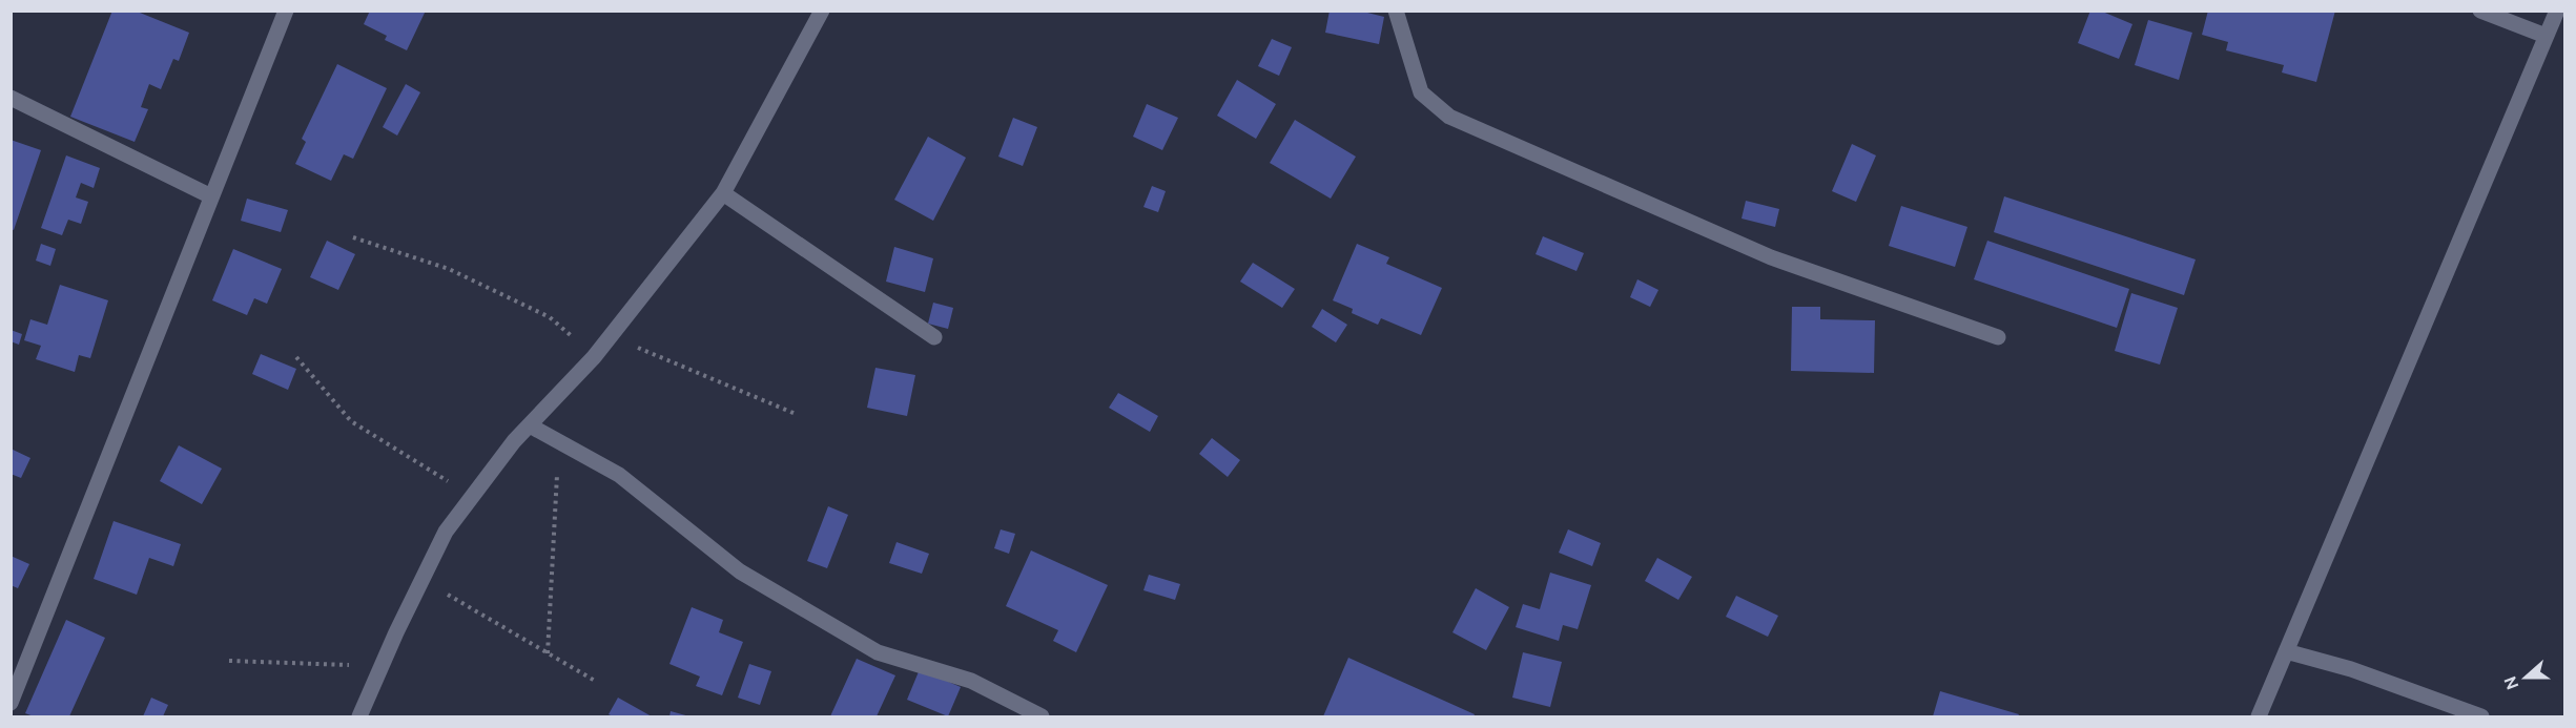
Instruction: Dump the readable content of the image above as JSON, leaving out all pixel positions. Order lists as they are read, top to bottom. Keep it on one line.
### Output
{"north":"left"}
